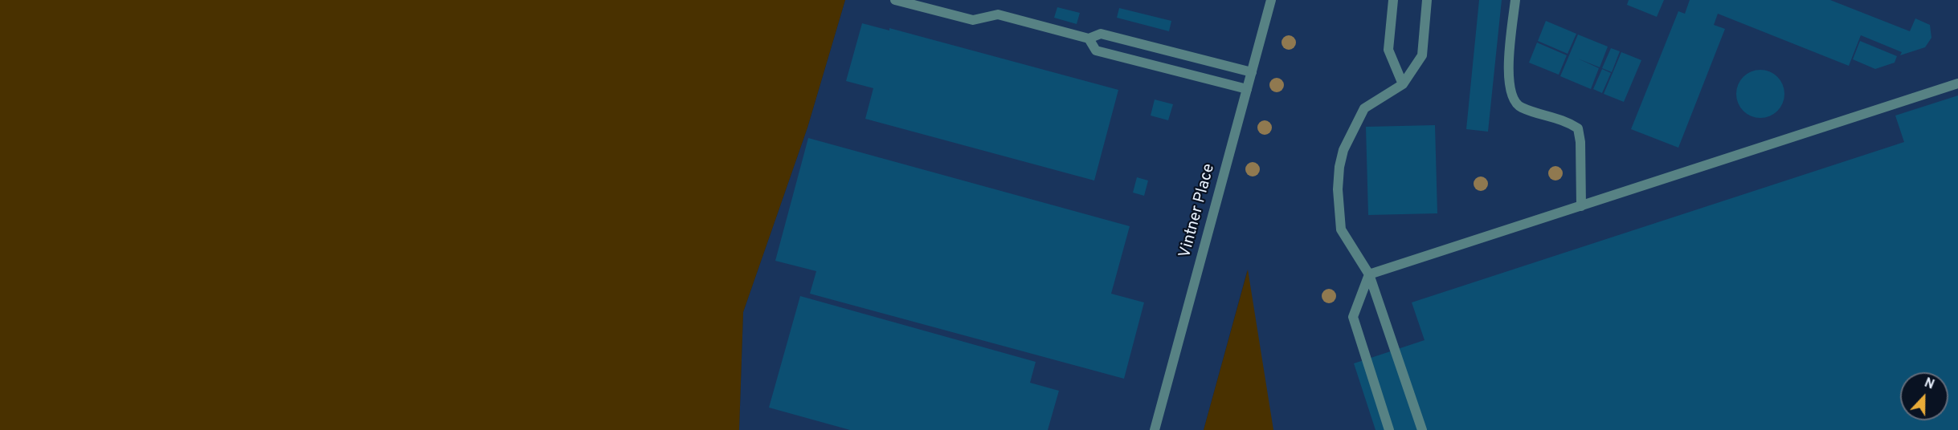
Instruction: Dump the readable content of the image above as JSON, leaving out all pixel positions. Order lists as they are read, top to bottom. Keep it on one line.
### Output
{"streets":{"street":["Vintner Place"]},"north":"top"}
